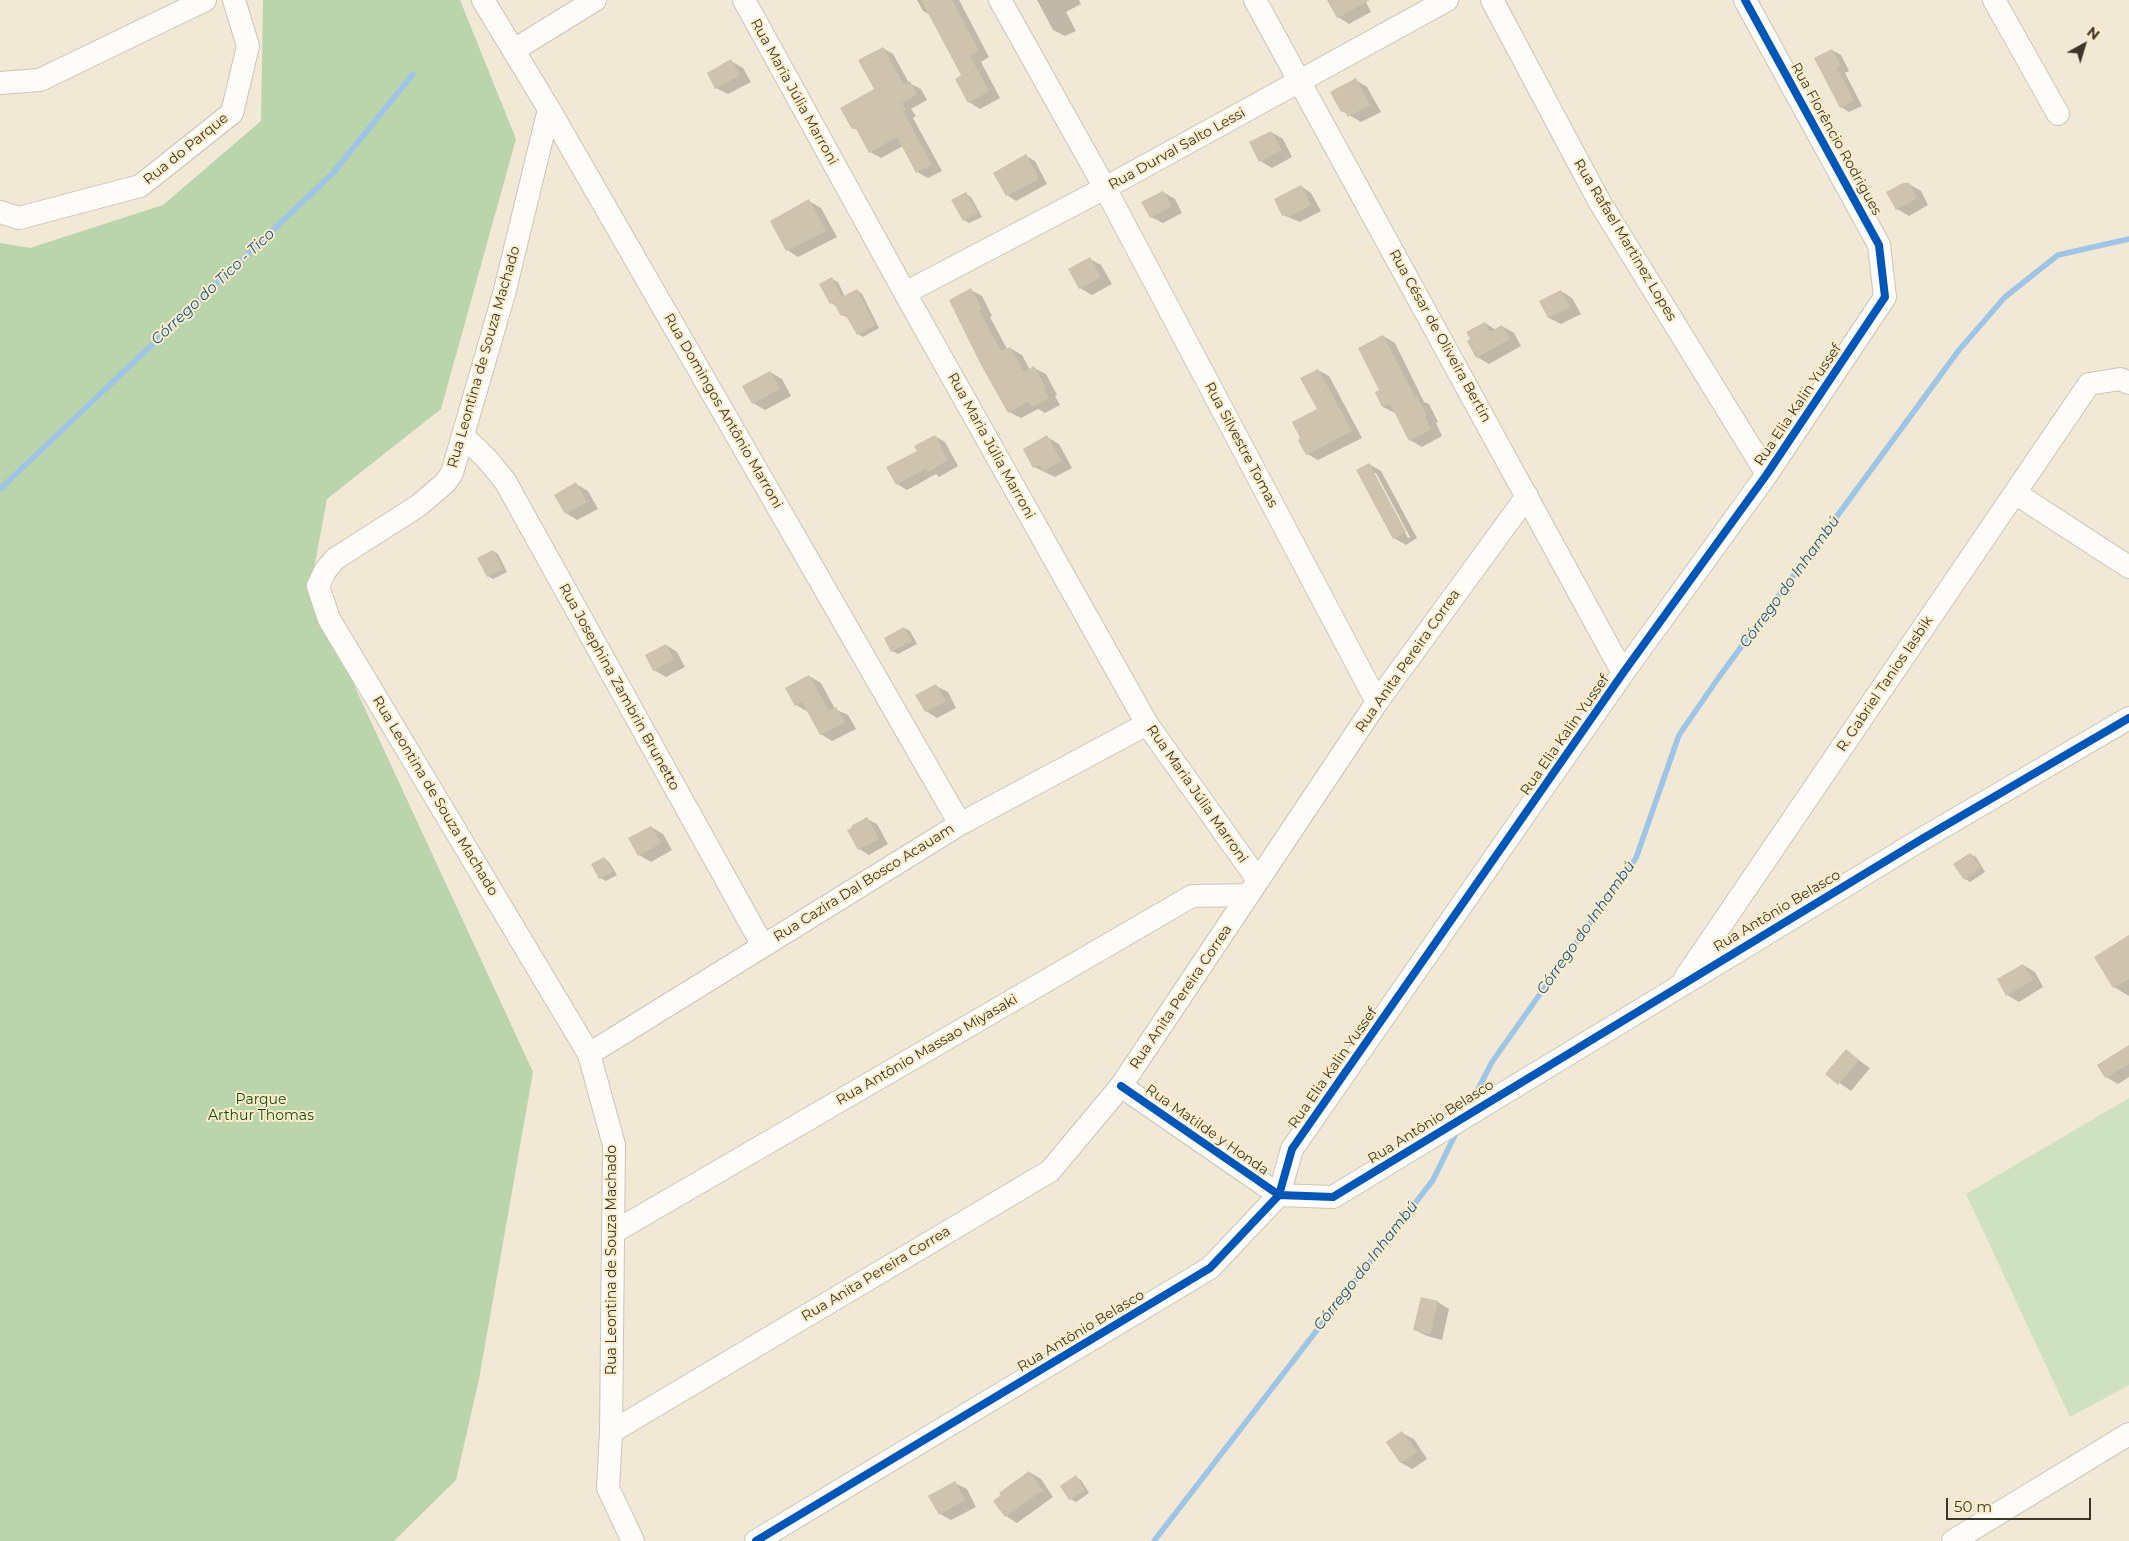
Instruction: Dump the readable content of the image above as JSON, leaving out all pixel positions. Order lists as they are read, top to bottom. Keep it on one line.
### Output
{"streets":{"street":["Rua Maria Júlia Marroni","Rua Florêncio Rodrigues","Rua do Parque","Rua Durval Salto Lessi","Rua Rafael Martinez Lopes","Rua César de Oliveira Bertin","Rua Leontina de Souza Machado","Rua Elia Kalin Yussef","Rua Domingos Antônio Marroni","Rua Silvestre Tomas","Rua Anita Pereira Correa","R. Gabriel Tanios Iasbik","Rua Josephina Zambrin Brunetto","Rua Cazira Dal Bosco Acauam","Rua Antônio Belasco","Rua Antônio Massao Miyasaki","Rua Matilde y Honda"]},"crossings":[["Rua Maria Júlia Marroni","Rua Durval Salto Lessi"],["Rua Maria Júlia Marroni","Rua Anita Pereira Correa"],["Rua Maria Júlia Marroni","Rua Cazira Dal Bosco Acauam"],["Rua Maria Júlia Marroni","Rua Antônio Massao Miyasaki"],["Rua Florêncio Rodrigues","Rua Elia Kalin Yussef"],["Rua Durval Salto Lessi","Rua César de Oliveira Bertin"],["Rua Durval Salto Lessi","Rua Silvestre Tomas"],["Rua Rafael Martinez Lopes","Rua Elia Kalin Yussef"],["Rua César de Oliveira Bertin","Rua Elia Kalin Yussef"],["Rua César de Oliveira Bertin","Rua Anita Pereira Correa"],["Rua Leontina de Souza Machado","Rua Domingos Antônio Marroni"],["Rua Leontina de Souza Machado","Rua Anita Pereira Correa"],["Rua Leontina de Souza Machado","Rua Josephina Zambrin Brunetto"],["Rua Leontina de Souza Machado","Rua Cazira Dal Bosco Acauam"],["Rua Leontina de Souza Machado","Rua Antônio Massao Miyasaki"],["Rua Elia Kalin Yussef","Rua Antônio Belasco"],["Rua Elia Kalin Yussef","Rua Matilde y Honda"],["Rua Domingos Antônio Marroni","Rua Cazira Dal Bosco Acauam"],["Rua Silvestre Tomas","Rua Anita Pereira Correa"],["Rua Anita Pereira Correa","Rua Antônio Massao Miyasaki"],["Rua Anita Pereira Correa","Rua Matilde y Honda"],["R. Gabriel Tanios Iasbik","Rua Antônio Belasco"],["Rua Josephina Zambrin Brunetto","Rua Cazira Dal Bosco Acauam"],["Rua Antônio Belasco","Rua Matilde y Honda"]],"water":["Córrego do Tico - Tico","Córrego do Inhambú"],"parks":["Parque Arthur Thomas"],"scale_bar":"50 m","north":"top right"}
